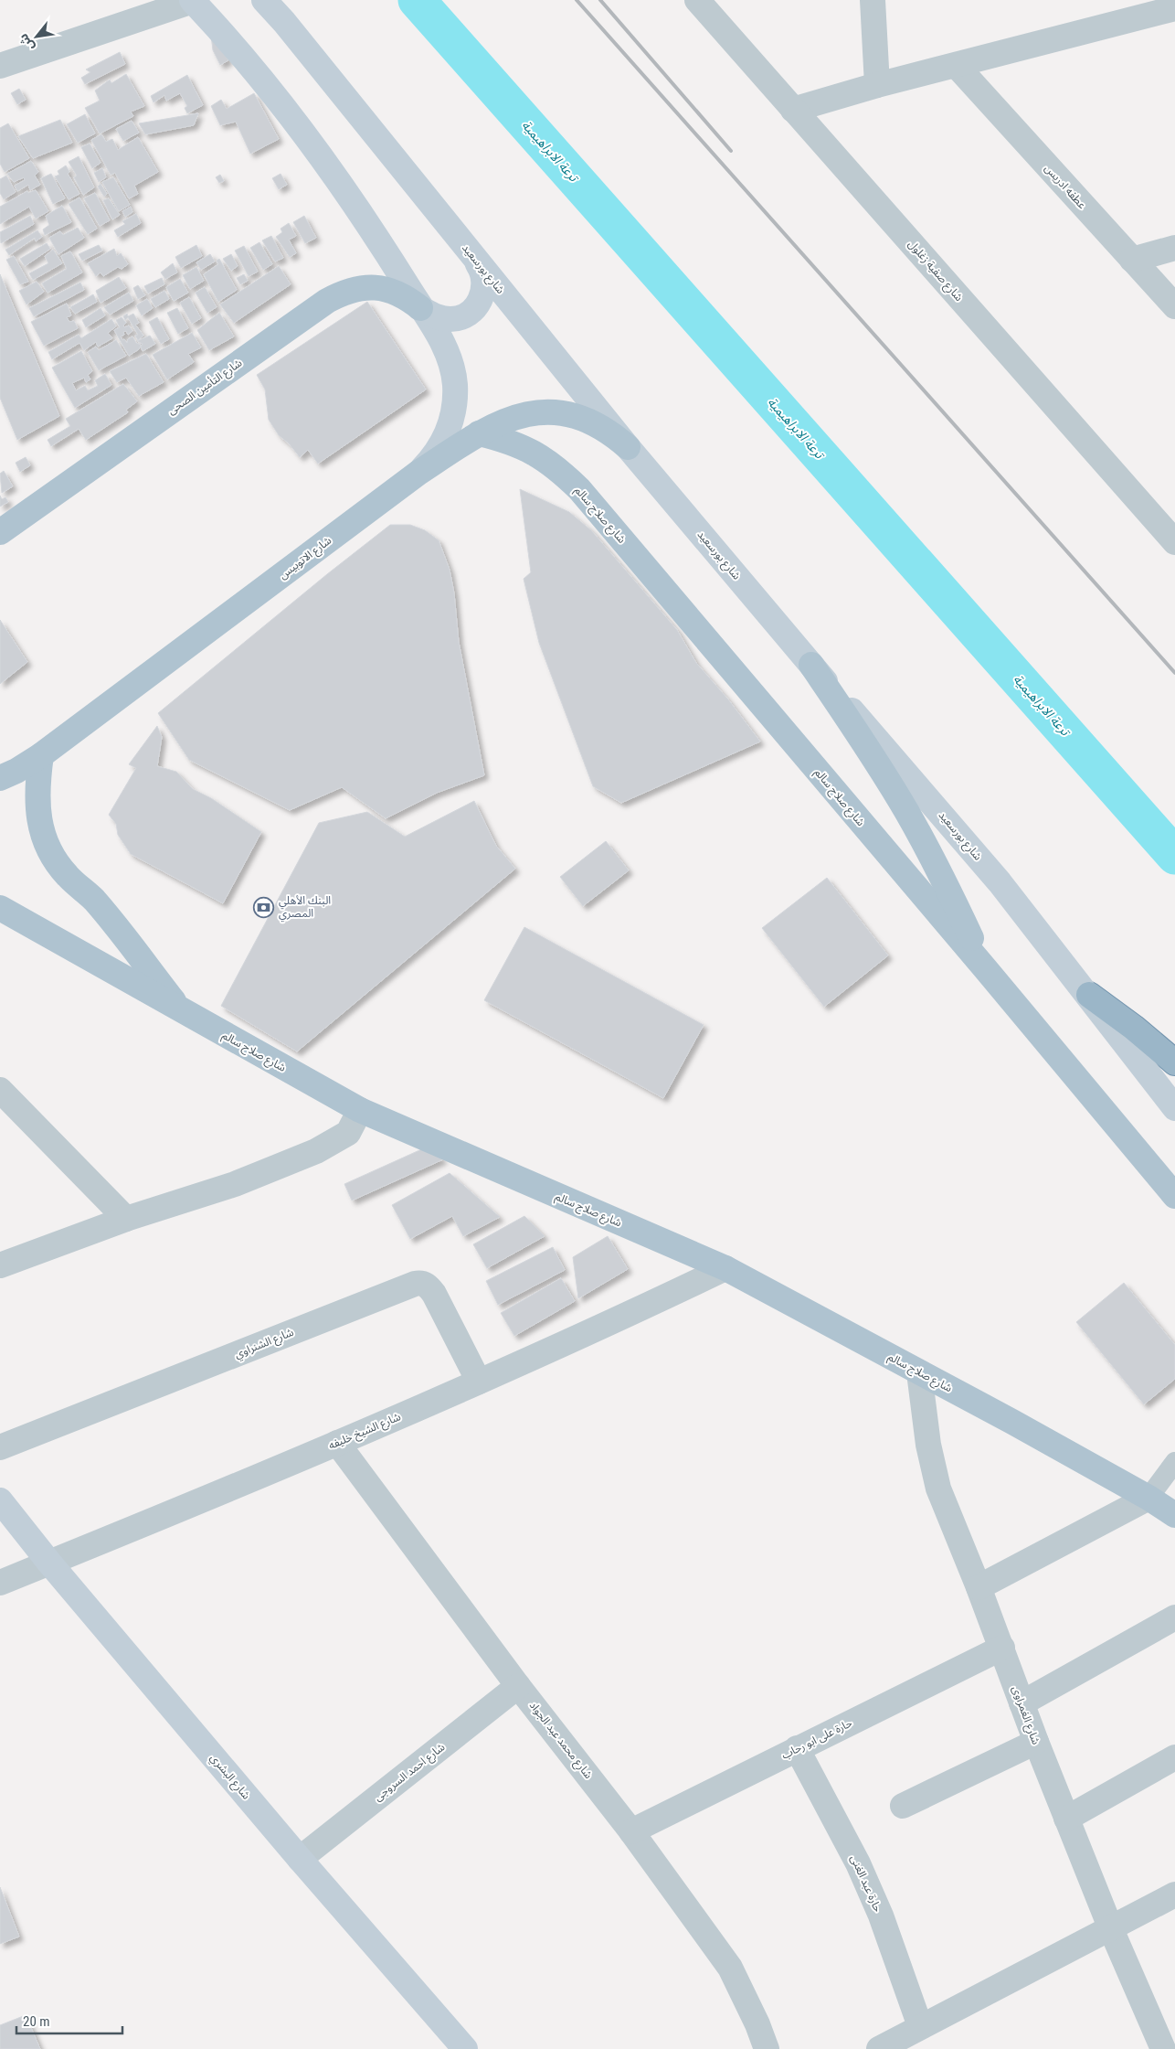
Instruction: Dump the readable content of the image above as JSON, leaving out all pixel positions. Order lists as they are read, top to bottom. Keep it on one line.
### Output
{"streets":{"main road":["شارع بورسعيد","شارع التأمين الصحى","شارع صلاح سالم","شارع الاتوبيس","شارع البشري"],"street":["عطفه ادريس","شارع صفية زغلول","شارع الشنراوي","شارع الشيخ خليفه","شارع الغمراوى","حارة على ابو رحاب","شارع محمد عبد الجواد","شارع احمد السروجى","حارة عبد الغنى"]},"crossings":[["شارع بورسعيد","شارع الاتوبيس"],["شارع صلاح سالم","شارع الاتوبيس"],["شارع صلاح سالم","شارع الشيخ خليفه"],["شارع صلاح سالم","شارع الغمراوى"],["شارع الشنراوي","شارع الشيخ خليفه"],["شارع الشيخ خليفه","شارع محمد عبد الجواد"],["شارع الشيخ خليفه","شارع البشري"],["شارع الغمراوى","حارة على ابو رحاب"],["حارة على ابو رحاب","شارع محمد عبد الجواد"],["حارة على ابو رحاب","حارة عبد الغنى"],["شارع محمد عبد الجواد","شارع احمد السروجى"],["شارع احمد السروجى","شارع البشري"]],"water":["ترعة الابراهيمية"],"places":{"bank":["البنك الأهلي المصري"]},"scale_bar":"20 m","north":"bottom left"}
